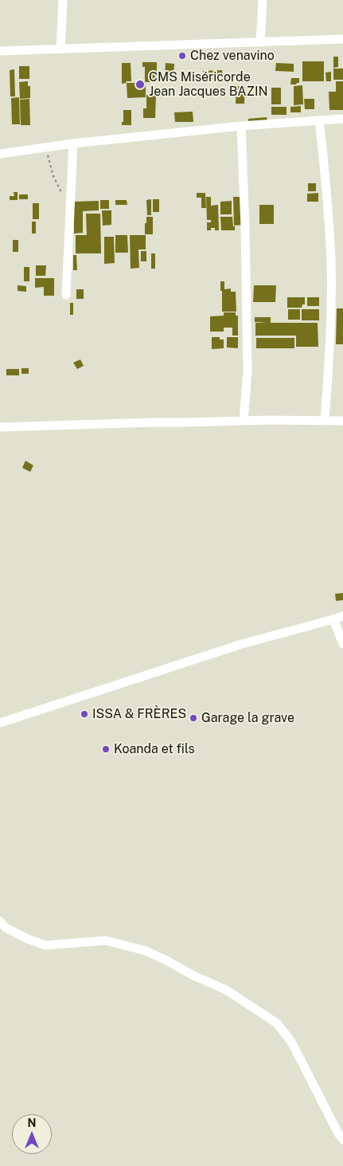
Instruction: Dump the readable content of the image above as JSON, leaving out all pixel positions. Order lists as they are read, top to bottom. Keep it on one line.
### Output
{"places":["Chez venavino","CMS Miséricorde Jean Jacques BAZIN","ISSA & FRÈRES","Garage la grave","Koanda et fils"],"north":"top"}
